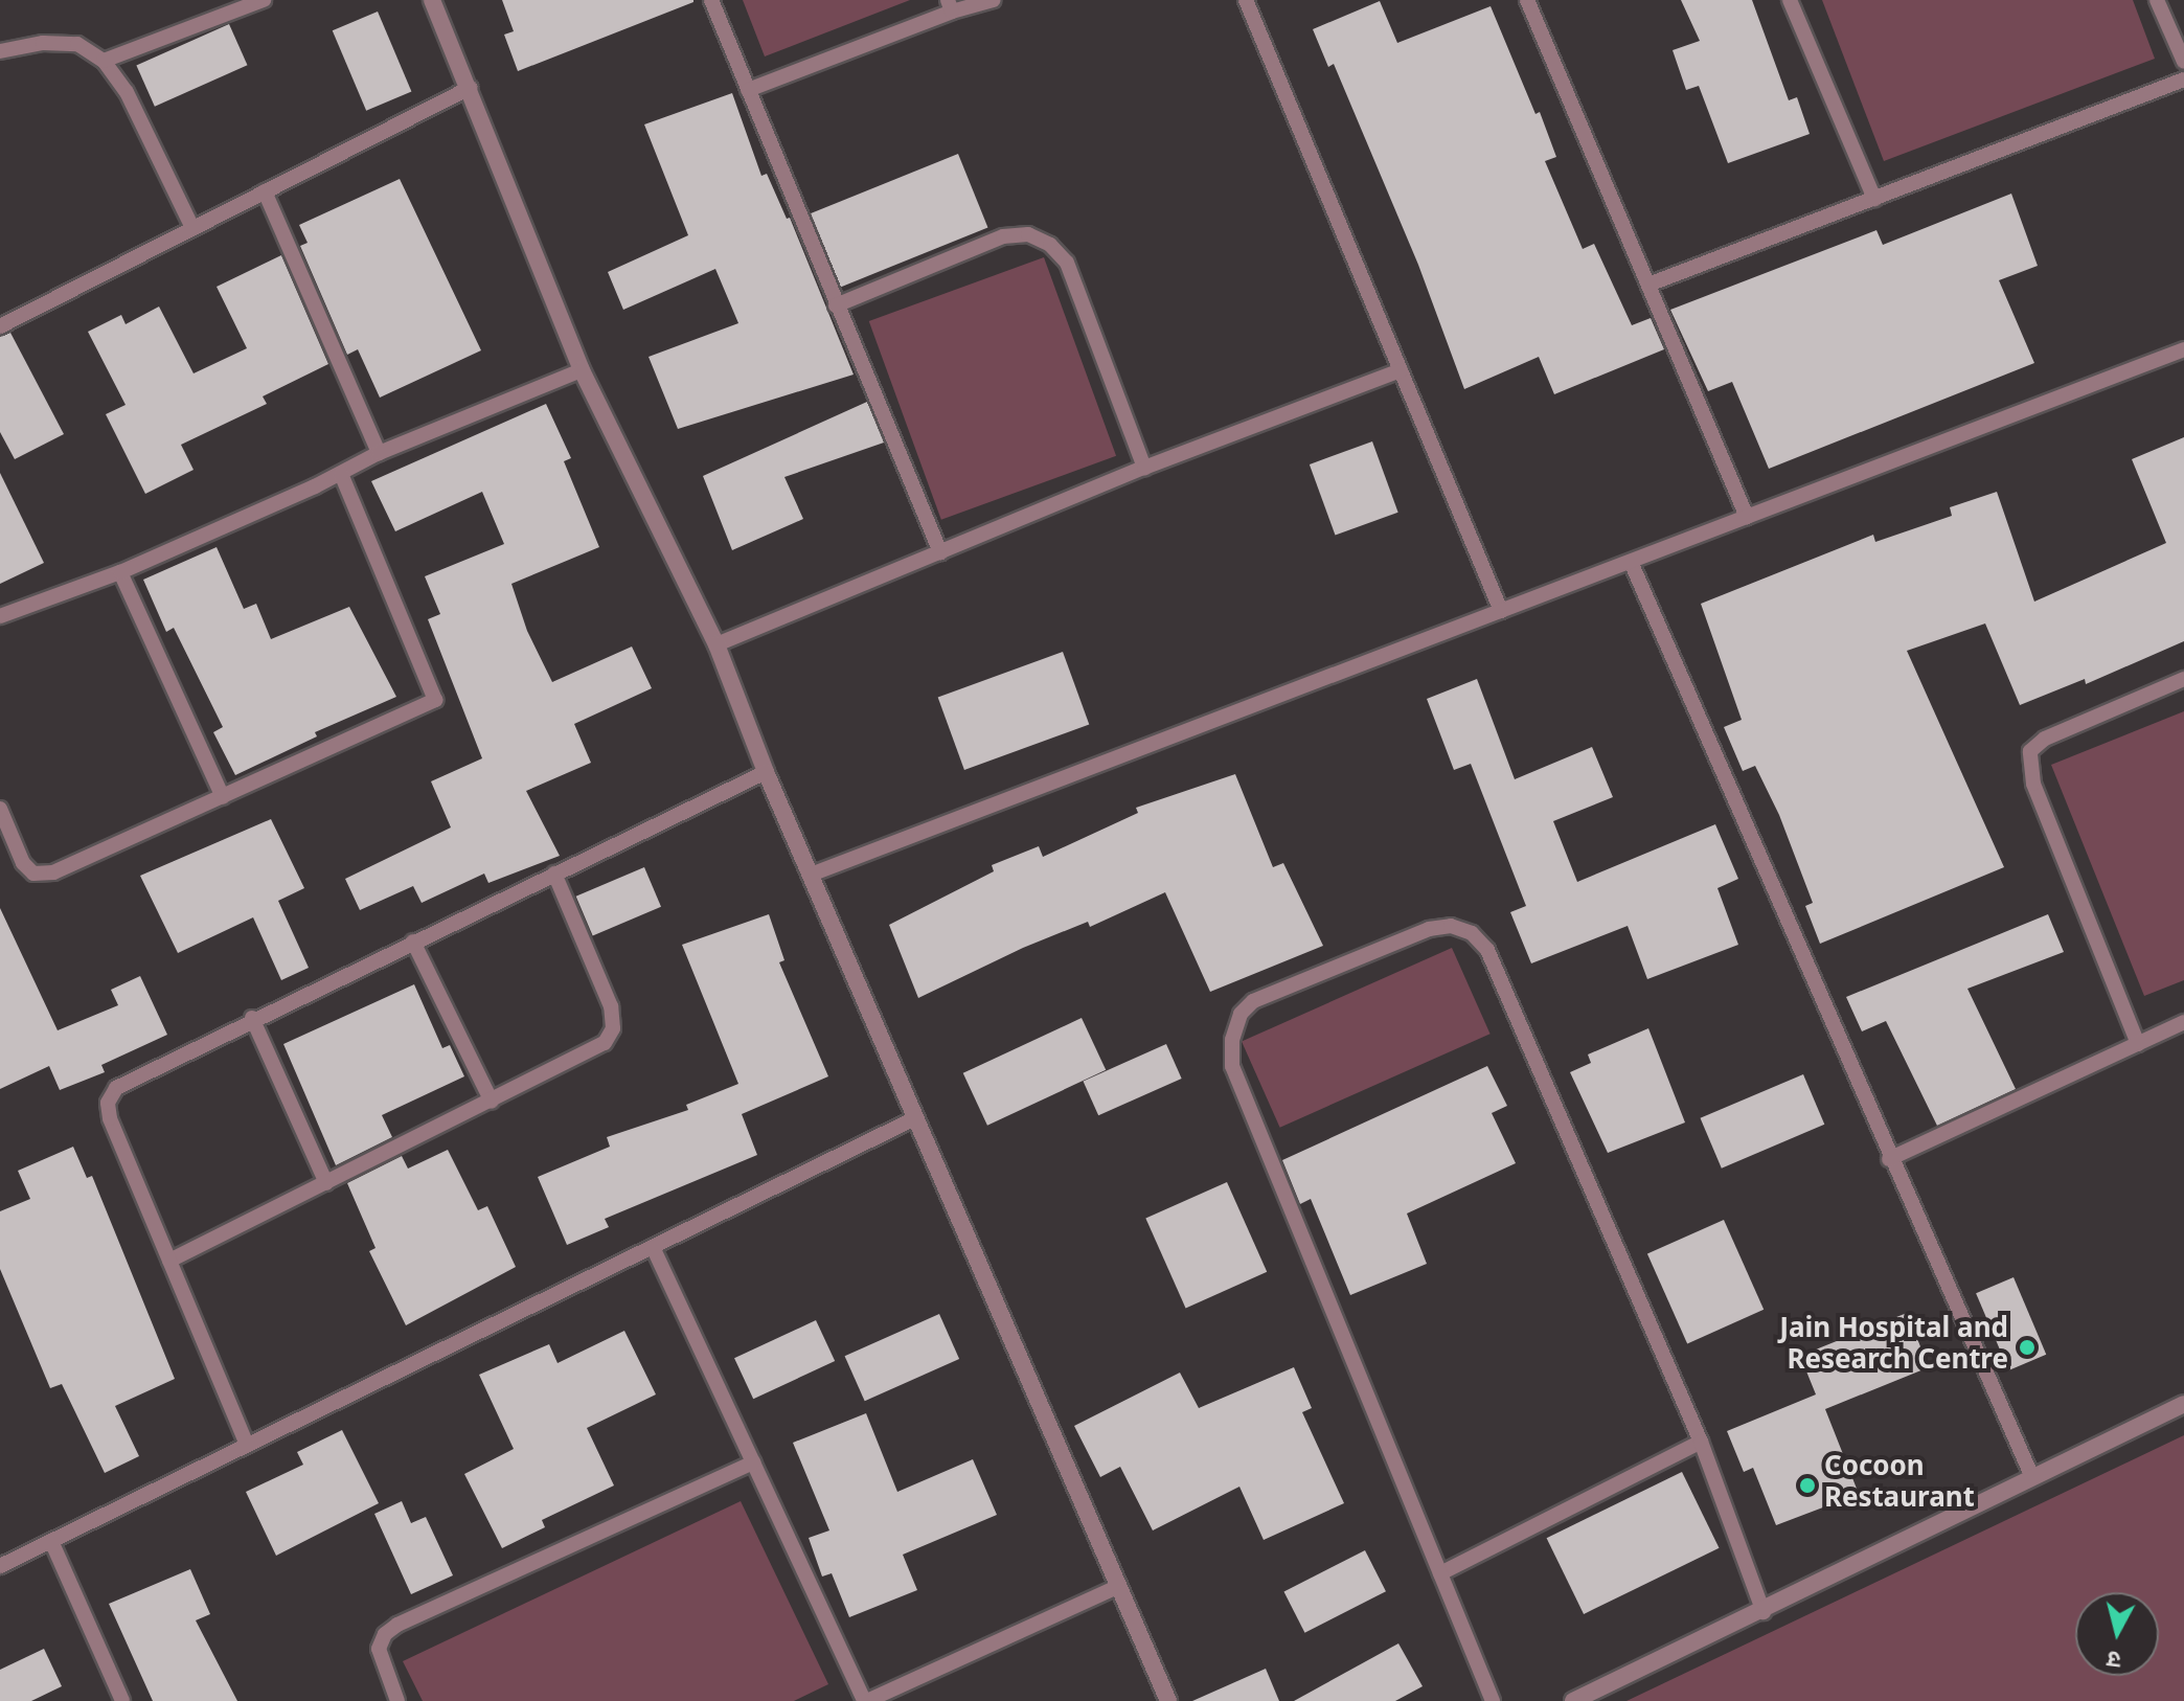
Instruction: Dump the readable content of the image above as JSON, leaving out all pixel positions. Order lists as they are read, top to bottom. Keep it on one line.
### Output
{"places":["Jain Hospital and Research Centre","Cocoon Restaurant"],"north":"bottom"}
